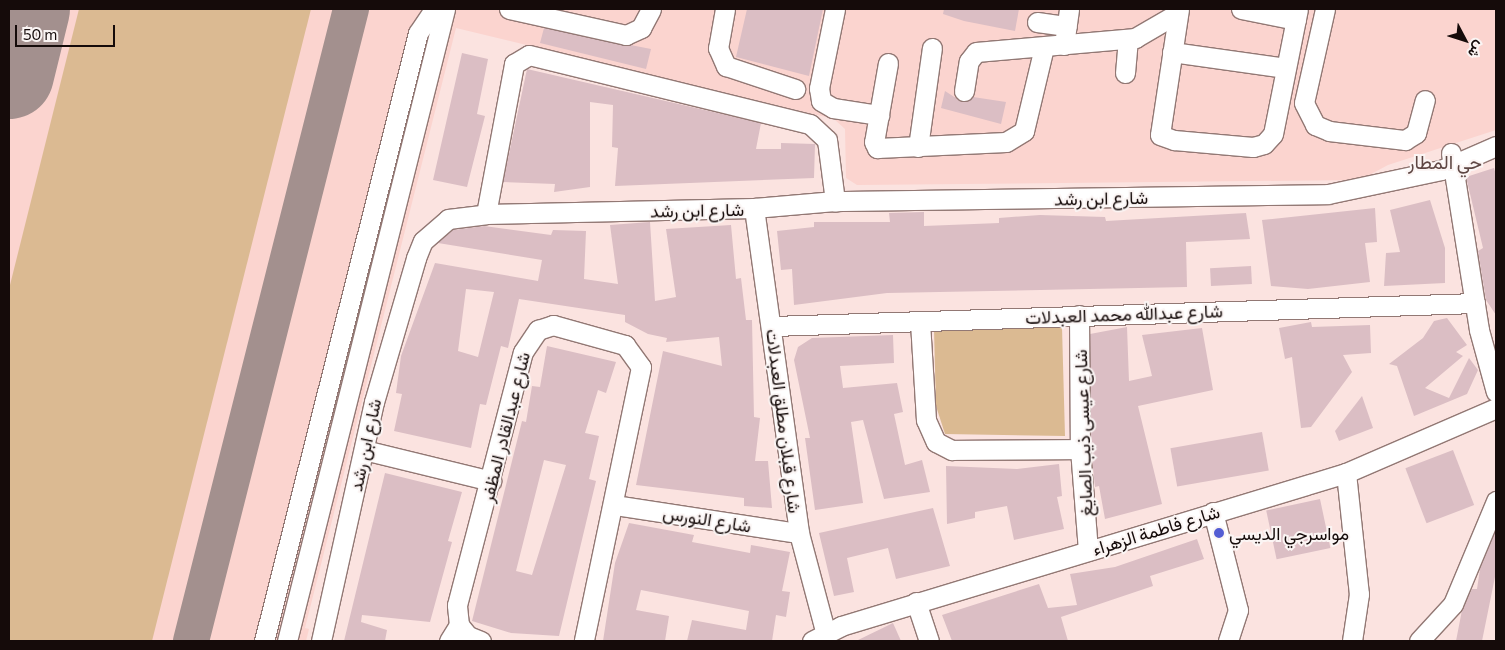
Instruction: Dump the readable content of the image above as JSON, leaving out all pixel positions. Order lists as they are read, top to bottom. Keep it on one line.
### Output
{"streets":{"street":["شارع ابن رشد","شارع عبدالله محمد العبدلات","شارع قبلان مطلق العبدلات","شارع عبدالقادر المظفر","شارع عيسى ذيب الصايغ","شارع النورس","شارع فاطمة الزهراء"]},"crossings":[["شارع ابن رشد","شارع قبلان مطلق العبدلات"],["شارع عبدالله محمد العبدلات","شارع قبلان مطلق العبدلات"],["شارع عبدالله محمد العبدلات","شارع عيسى ذيب الصايغ"],["شارع قبلان مطلق العبدلات","شارع النورس"],["شارع قبلان مطلق العبدلات","شارع فاطمة الزهراء"],["شارع عبدالقادر المظفر","شارع النورس"],["شارع عيسى ذيب الصايغ","شارع فاطمة الزهراء"]],"districts":["حي المطار"],"places":["مواسرجي الديسي"],"scale_bar":"50 m","north":"bottom right"}
